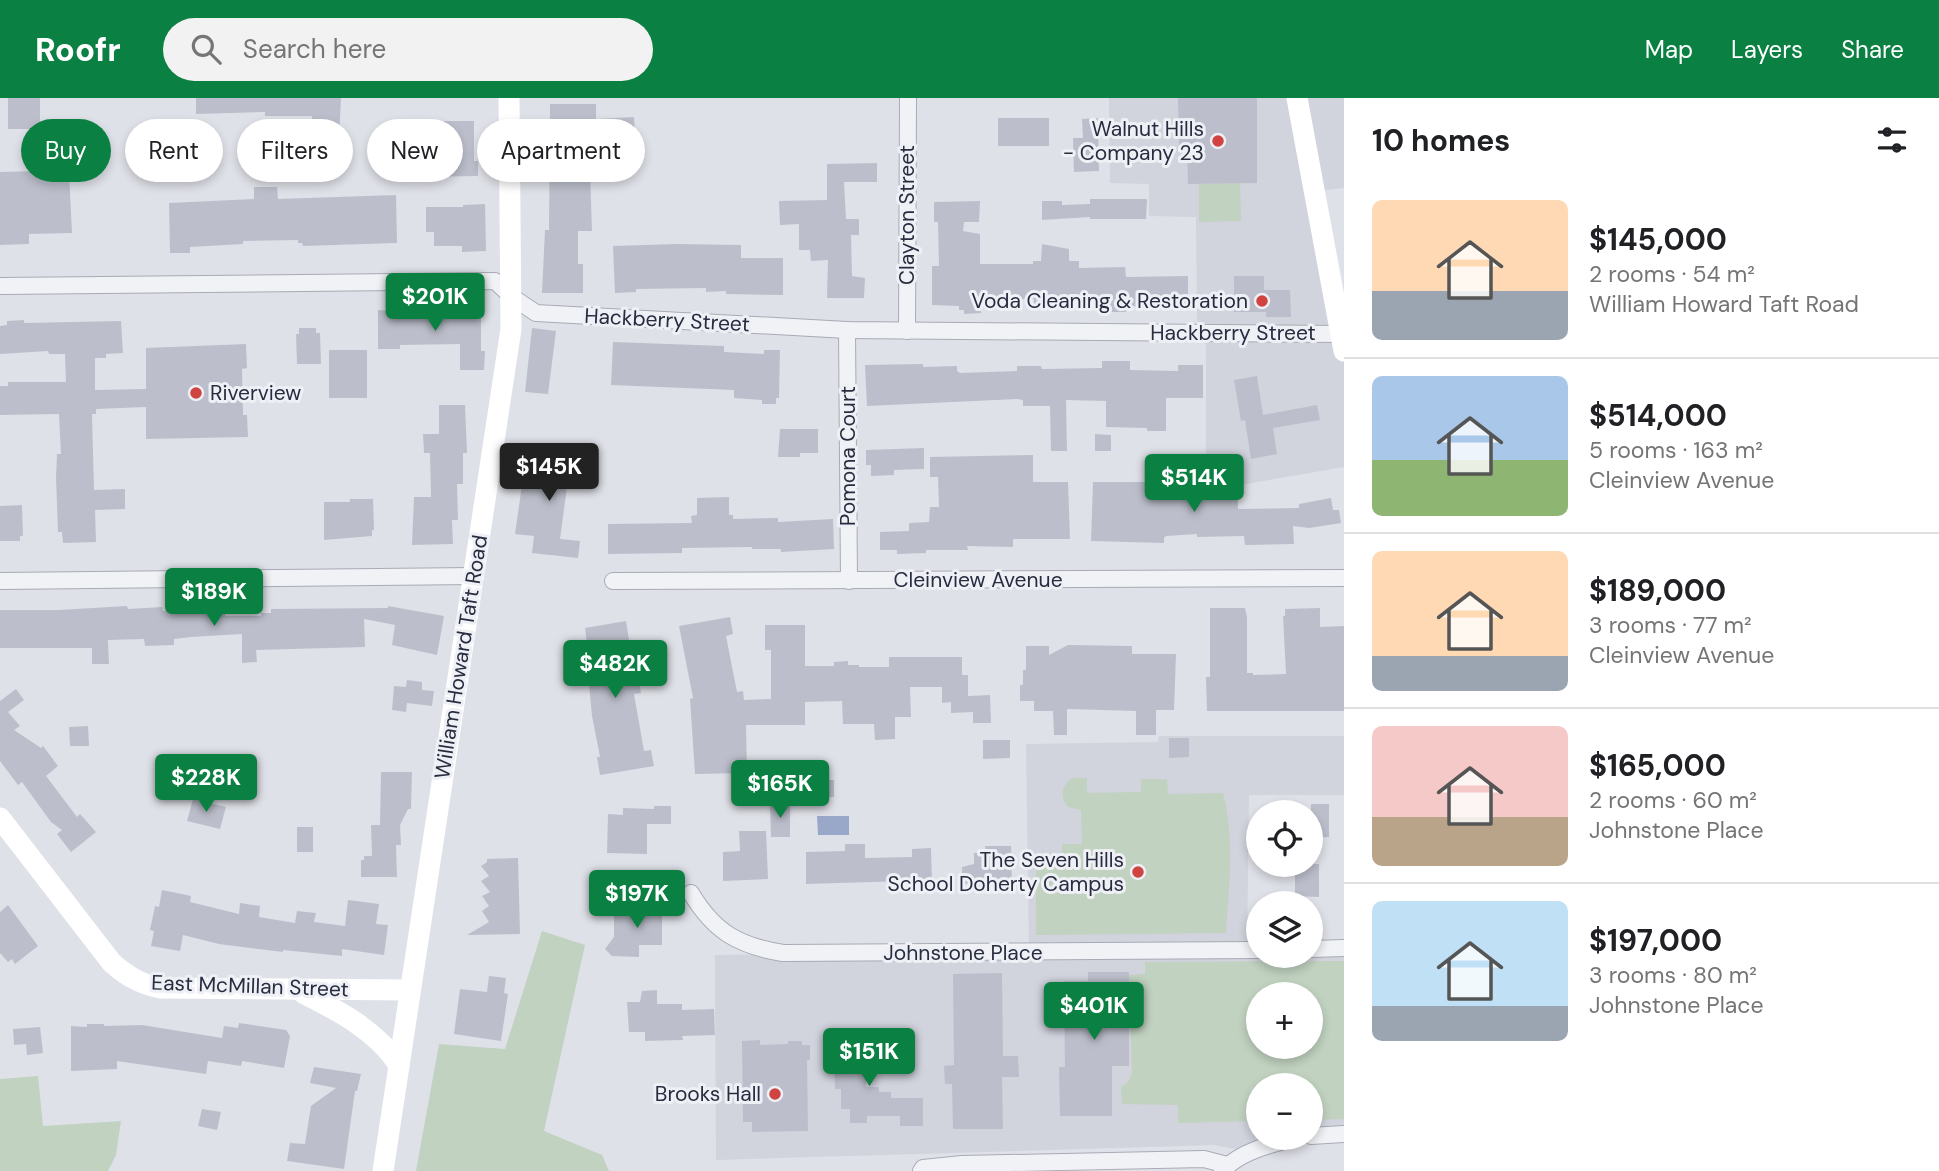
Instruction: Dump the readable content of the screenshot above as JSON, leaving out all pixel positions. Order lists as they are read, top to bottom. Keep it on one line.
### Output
{"streets":{"street":["Clayton Street","Hackberry Street","Pomona Court","Cleinview Avenue","William Howard Taft Road","Johnstone Place","East McMillan Street"]},"crossings":[["Clayton Street","Hackberry Street"],["Hackberry Street","Pomona Court"],["Hackberry Street","William Howard Taft Road"],["Pomona Court","Cleinview Avenue"],["William Howard Taft Road","East McMillan Street"]],"places":["Walnut Hills - Company 23","Voda Cleaning & Restoration","Riverview","The Seven Hills School Doherty Campus","Brooks Hall"],"page":{"header":"Roofr","search":"Search here","nav":["Map","Layers","Share"],"heading":"10 homes","chip":["Buy","Rent","Filters","New","Apartment"],"list":[{"name":"$145,000","note":"2 rooms · 54 m² · William Howard Taft Road"},{"name":"$514,000","note":"5 rooms · 163 m² · Cleinview Avenue"},{"name":"$189,000","note":"3 rooms · 77 m² · Cleinview Avenue"},{"name":"$165,000","note":"2 rooms · 60 m² · Johnstone Place"},{"name":"$197,000","note":"3 rooms · 80 m² · Johnstone Place"}],"price":["$201K","$145K","$514K","$189K","$482K","$228K","$165K","$197K","$401K","$151K"],"map_buttons":["+","−"]}}
